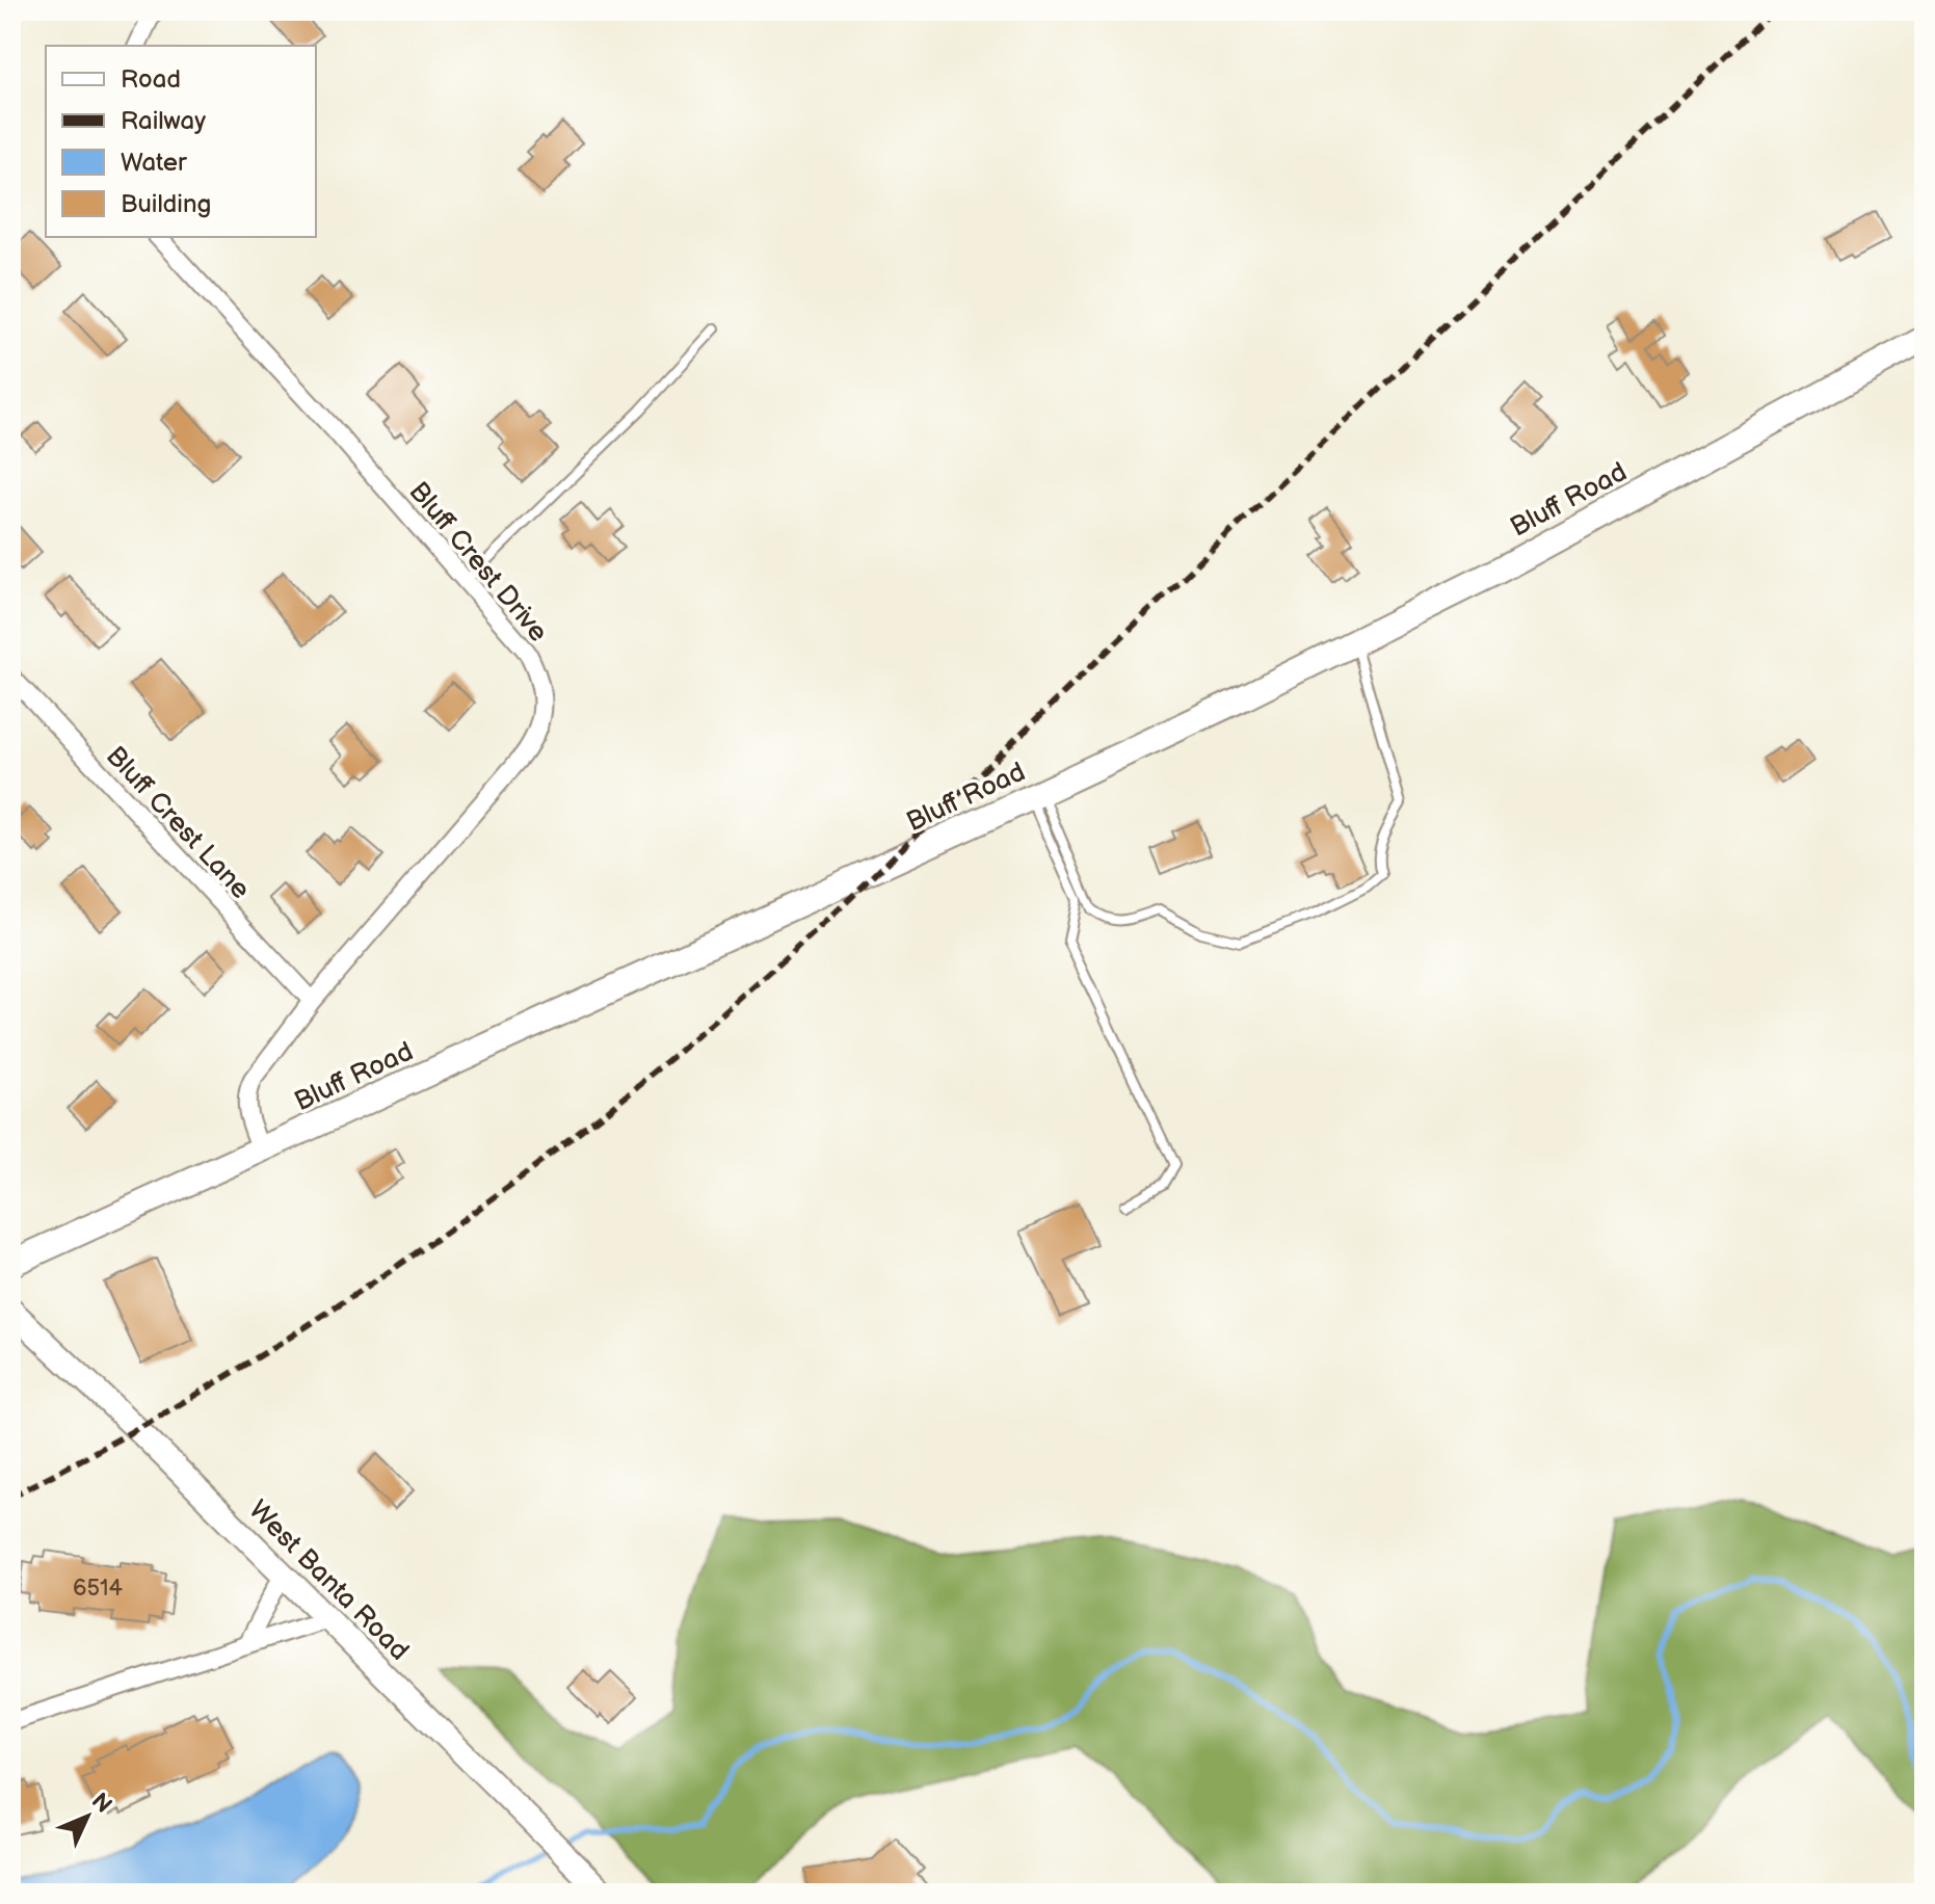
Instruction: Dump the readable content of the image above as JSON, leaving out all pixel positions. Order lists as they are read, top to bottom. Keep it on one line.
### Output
{"streets":{"main road":["Bluff Road"],"street":["Bluff Crest Drive","Bluff Crest Lane","West Banta Road"]},"crossings":[["Bluff Road","Bluff Crest Drive"],["Bluff Crest Drive","Bluff Crest Lane"]],"house_numbers":["6514"],"legend":["Road","Railway","Water","Building"],"north":"top right"}
